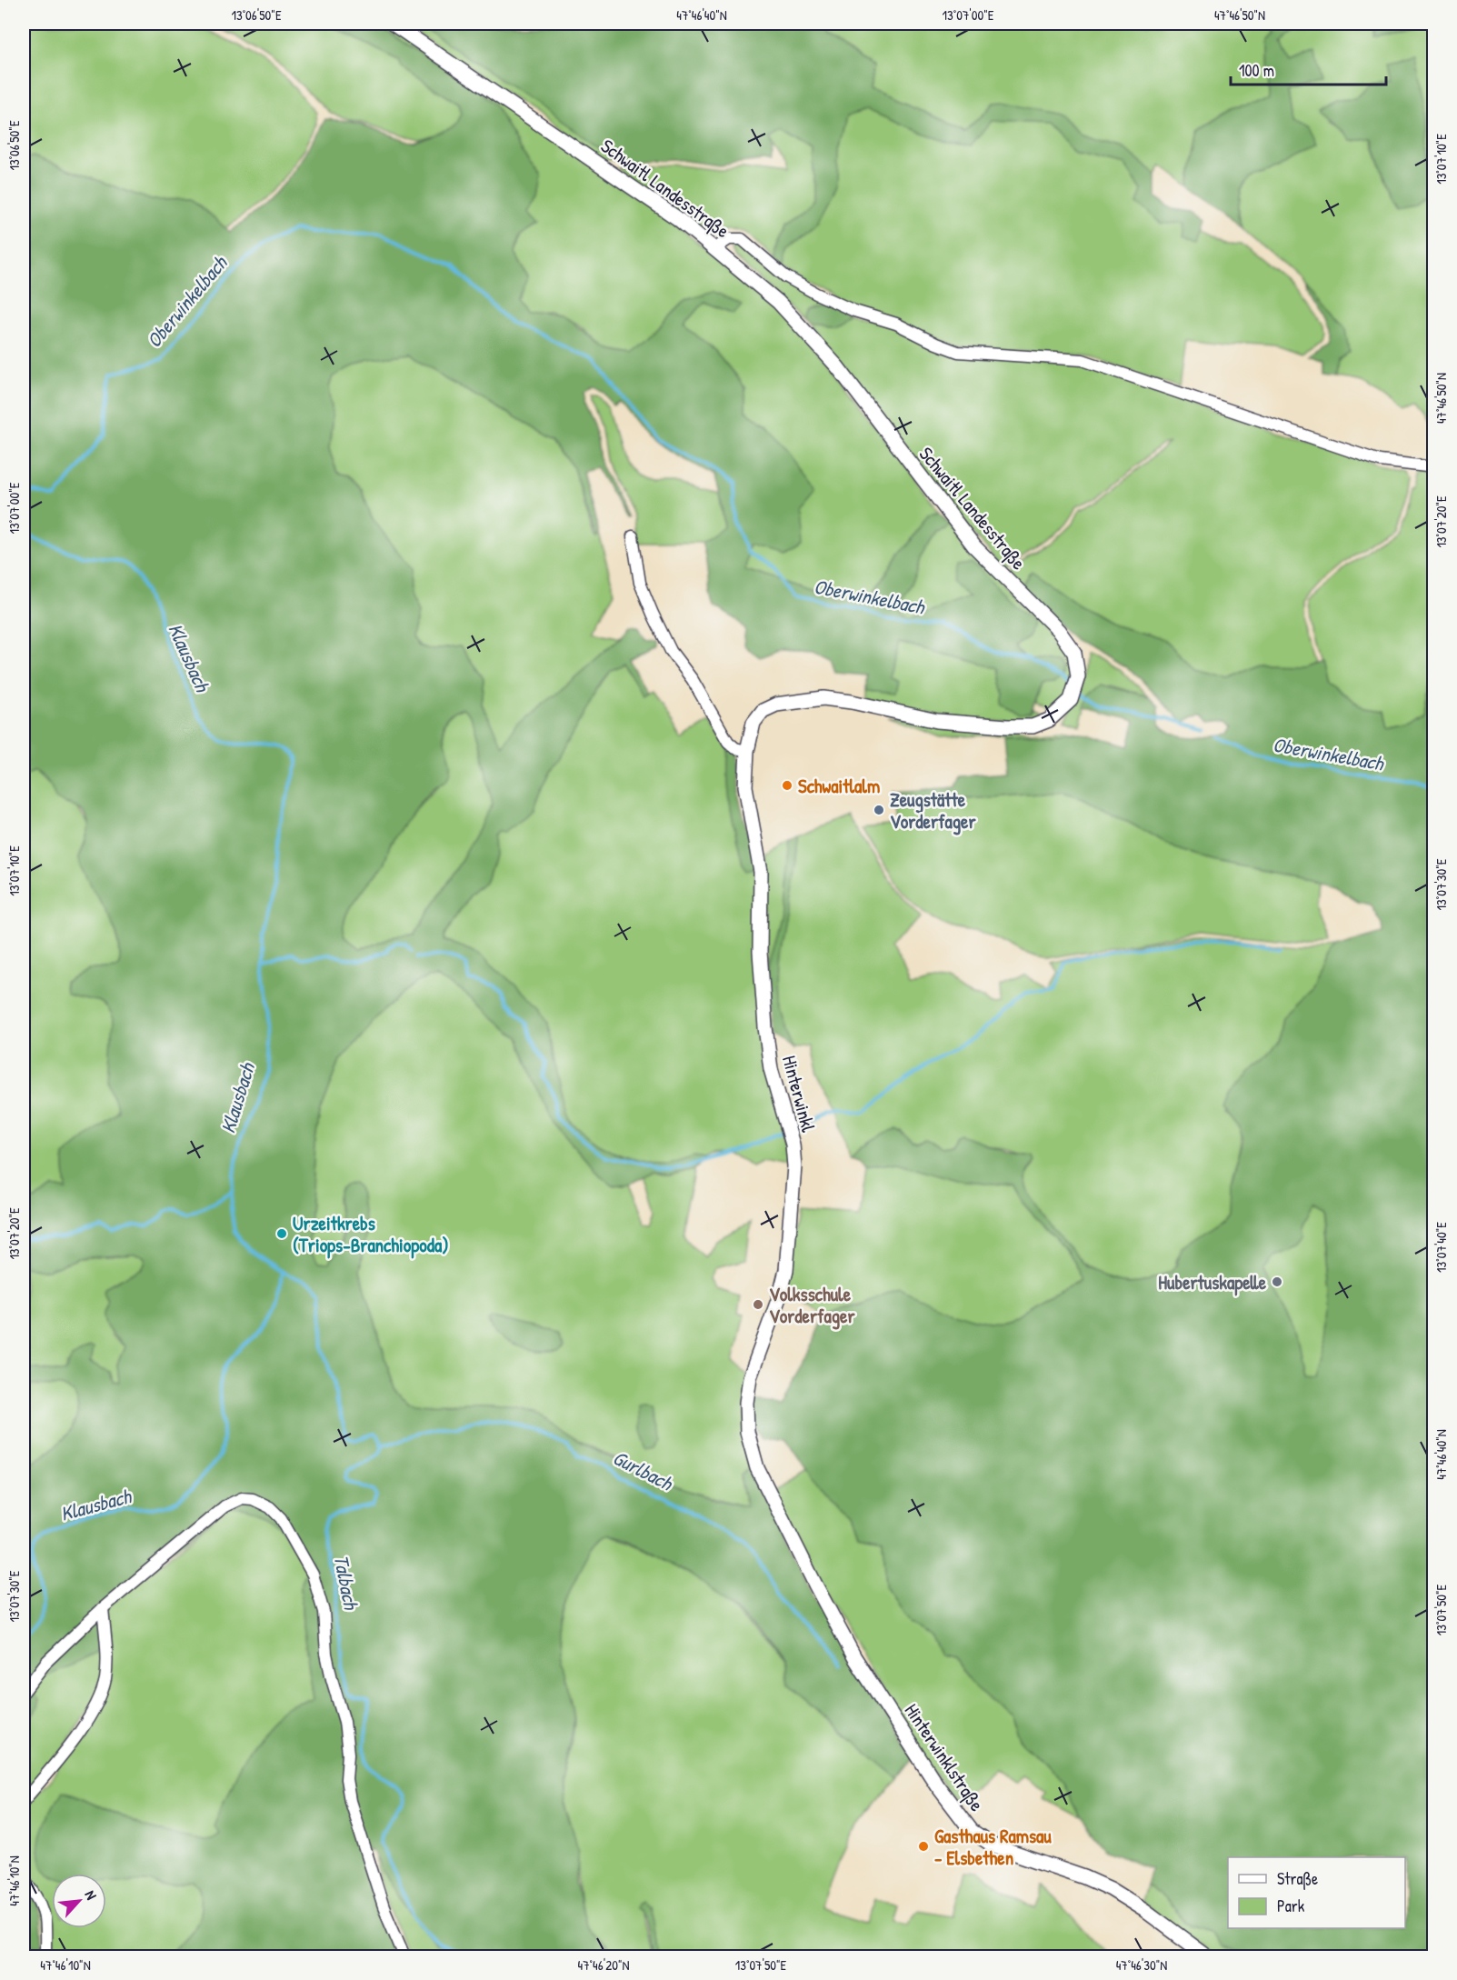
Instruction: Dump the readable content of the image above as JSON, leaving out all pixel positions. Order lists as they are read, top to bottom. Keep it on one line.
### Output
{"streets":{"street":["Schwaitl Landesstraße","Hinterwinkl","Hinterwinklstraße"]},"crossings":[["Schwaitl Landesstraße","Hinterwinkl"],["Hinterwinkl","Hinterwinklstraße"]],"water":["Oberwinkelbach","Klausbach","Gurlbach","Talbach"],"places":["Schwaitlalm","Zeugstätte Vorderfager","Urzeitkrebs (Triops-Branchiopoda)","Hubertuskapelle","Volksschule Vorderfager","Gasthaus Ramsau - Elsbethen"],"legend":["Straße","Park"],"scale_bar":"100 m","north":"top right","coordinates":["13°06'50\"E","47°46'40\"N","13°07'00\"E","47°46'50\"N","13°07'10\"E","13°07'20\"E","13°07'30\"E","13°07'40\"E","13°07'50\"E","47°46'10\"N","47°46'20\"N","47°46'30\"N"]}
